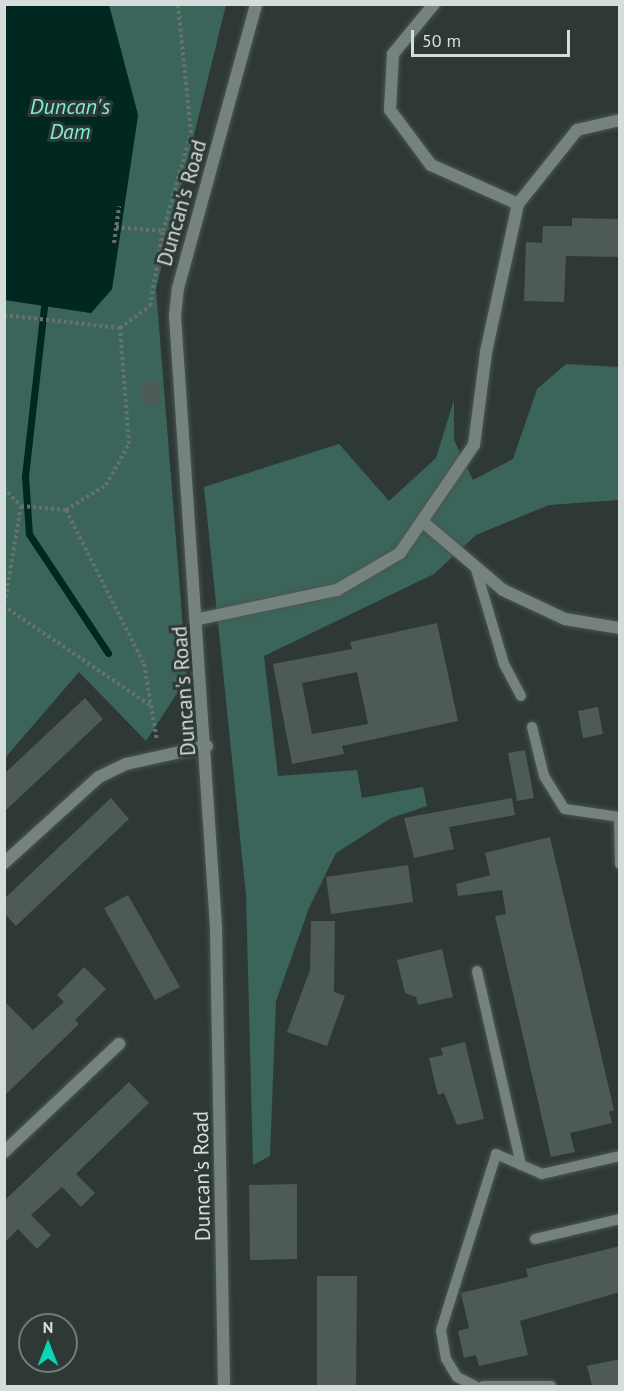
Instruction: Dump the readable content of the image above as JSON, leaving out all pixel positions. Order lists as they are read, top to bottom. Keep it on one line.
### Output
{"streets":{"street":["Duncan's Road"]},"water":["Duncan's Dam"],"scale_bar":"50 m","north":"top"}
